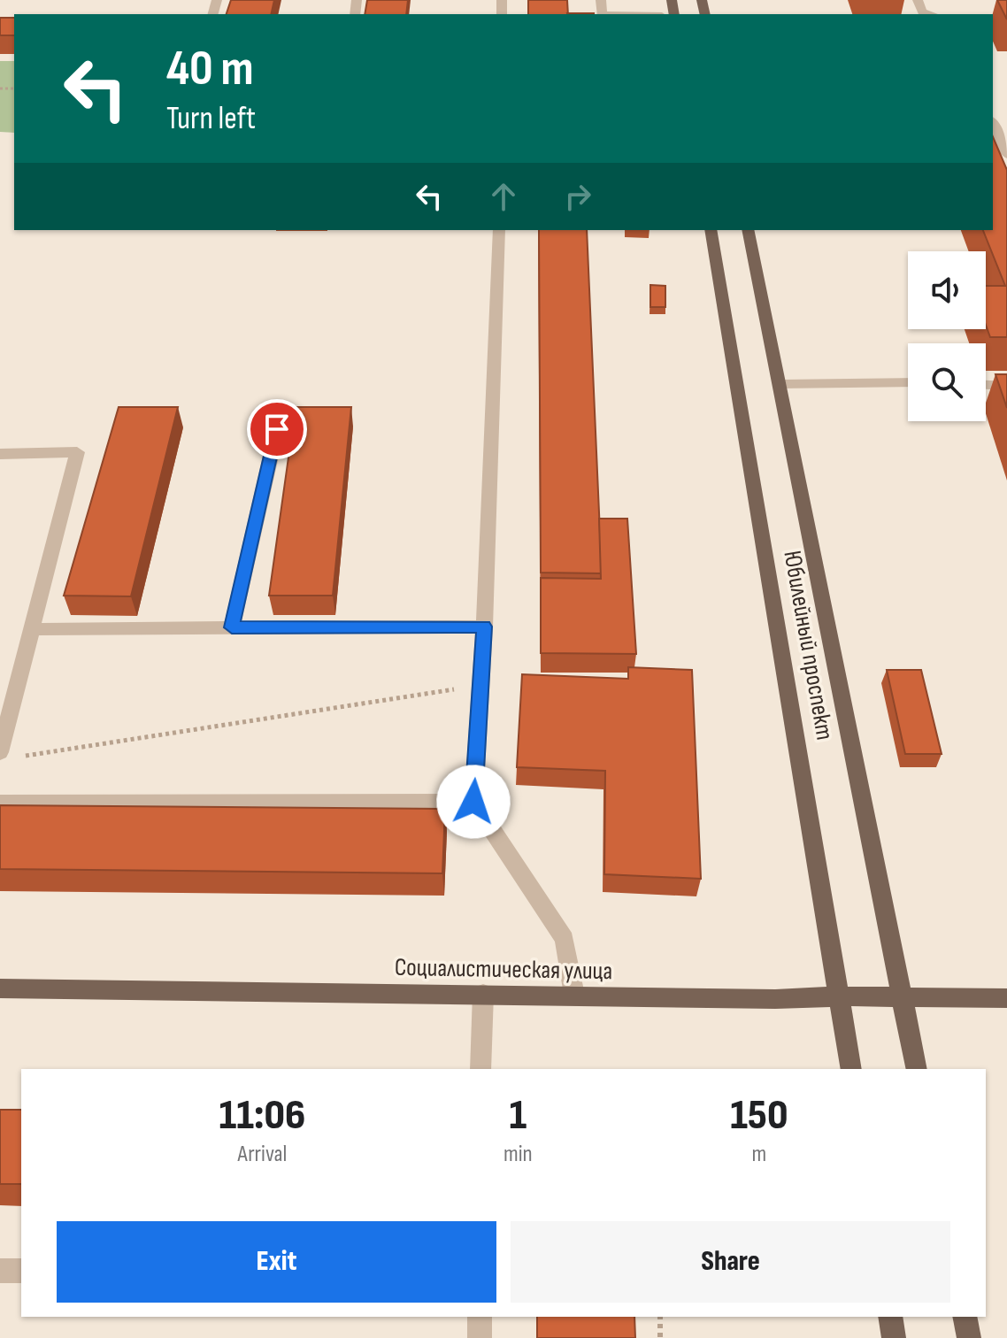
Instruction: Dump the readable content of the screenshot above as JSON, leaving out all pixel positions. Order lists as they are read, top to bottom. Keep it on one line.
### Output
{"streets":{"main road":["Юбилейный проспект","Социалистическая улица"]},"crossings":[["Юбилейный проспект","Социалистическая улица"]],"page":{"turn":["40 m","Turn left"],"eta":["11:06","Arrival","1","min","150","m"],"buttons":["Exit","Share"]}}
